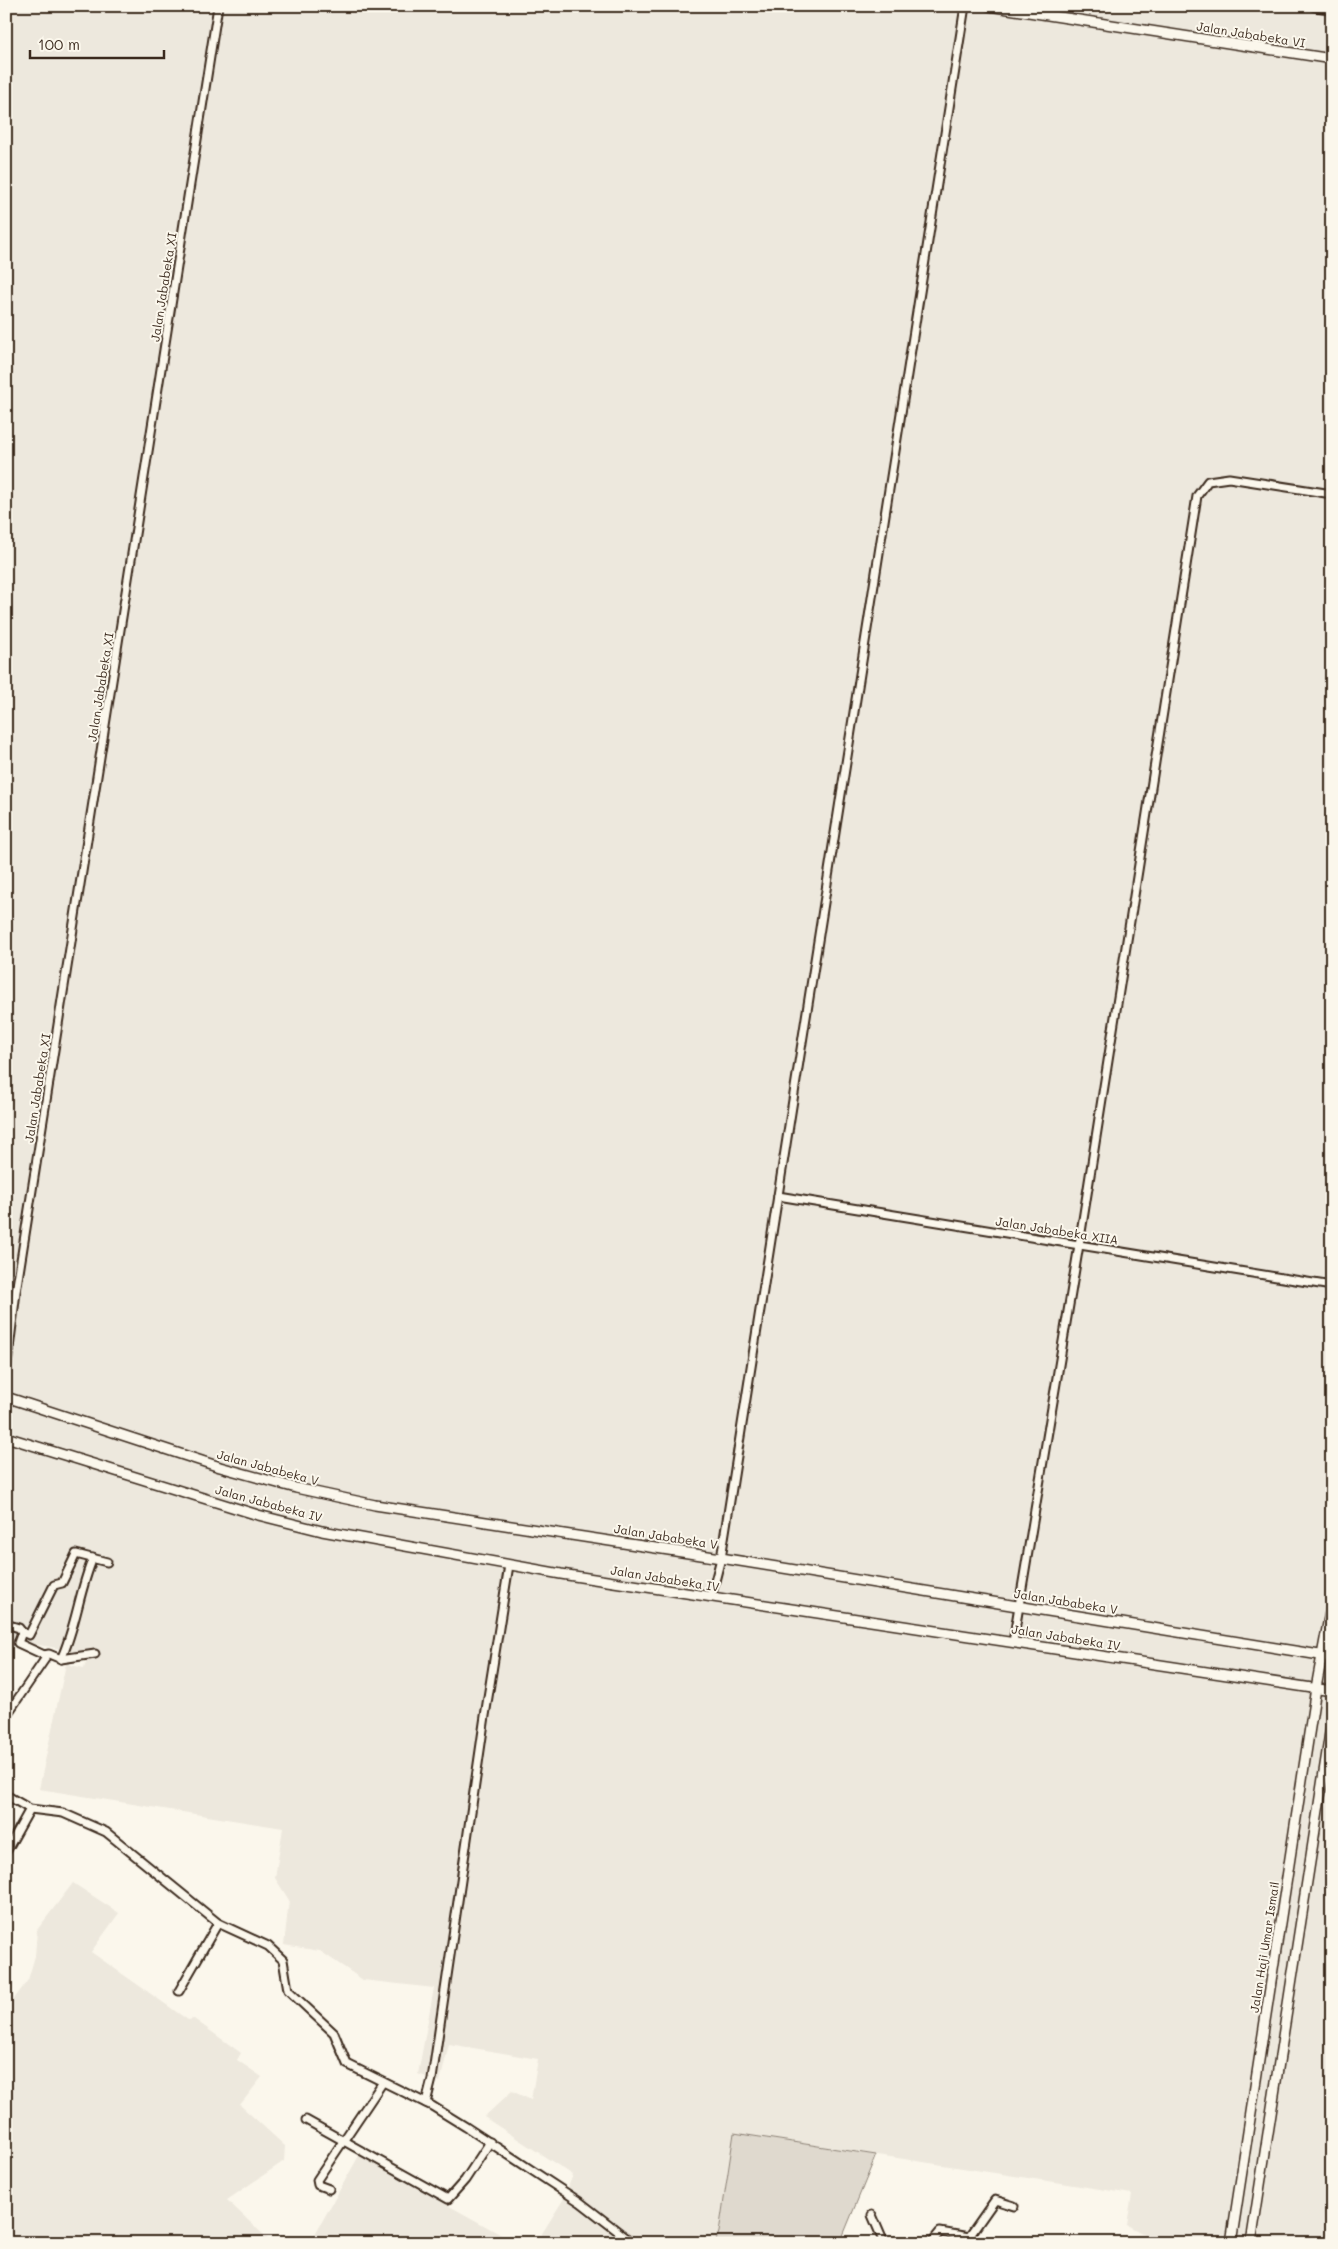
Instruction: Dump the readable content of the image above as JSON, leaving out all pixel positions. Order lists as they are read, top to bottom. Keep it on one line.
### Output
{"streets":{"street":["Jalan Jababeka VI","Jalan Jababeka XI","Jalan Jababeka XIIA","Jalan Jababeka V","Jalan Jababeka IV","Jalan Haji Umar Ismail"]},"crossings":[["Jalan Jababeka V","Jalan Haji Umar Ismail"],["Jalan Jababeka IV","Jalan Haji Umar Ismail"]],"scale_bar":"100 m"}
